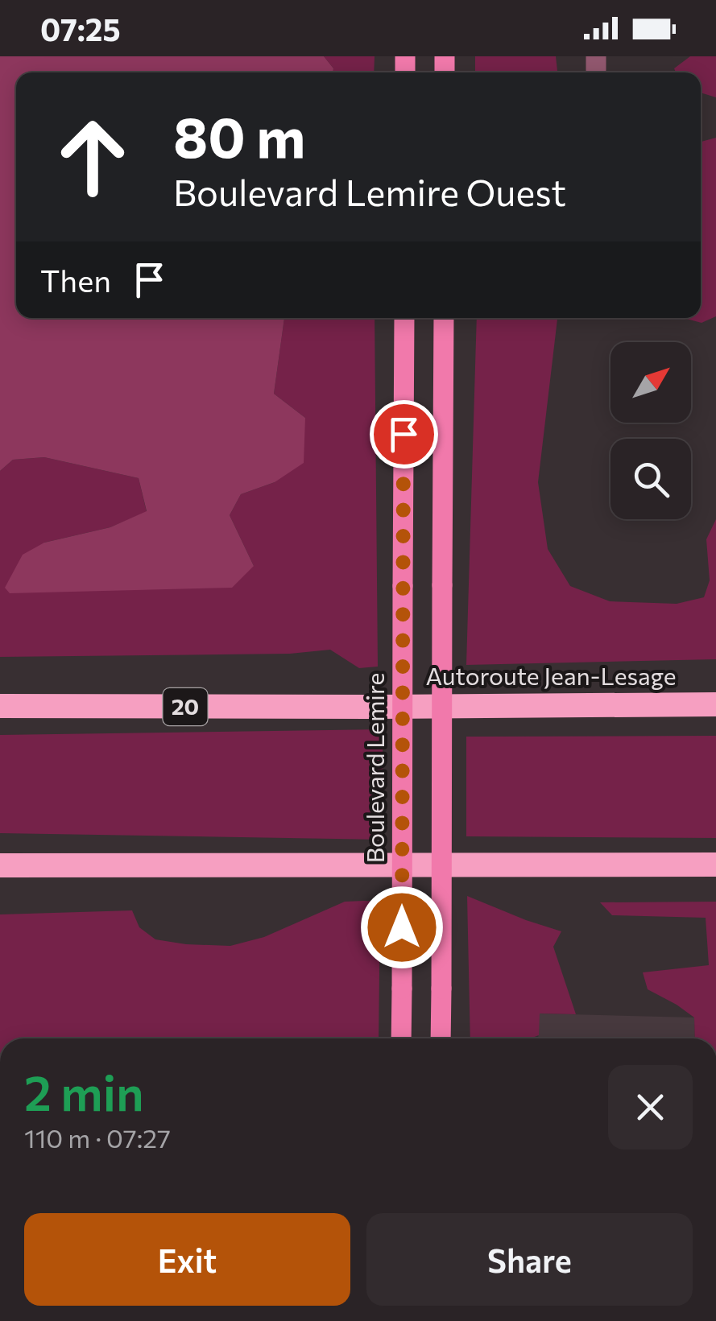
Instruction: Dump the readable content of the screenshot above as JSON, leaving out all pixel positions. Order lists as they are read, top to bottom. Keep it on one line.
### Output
{"streets":{"highway":["Autoroute Jean-Lesage","20"],"main road":["Boulevard Lemire"]},"north":"top right","page":{"status":"07:25","turn":["80 m","Boulevard Lemire Ouest"],"then":"Then","heading":["2 min","110 m · 07:27"],"buttons":["Exit","Share"]}}
